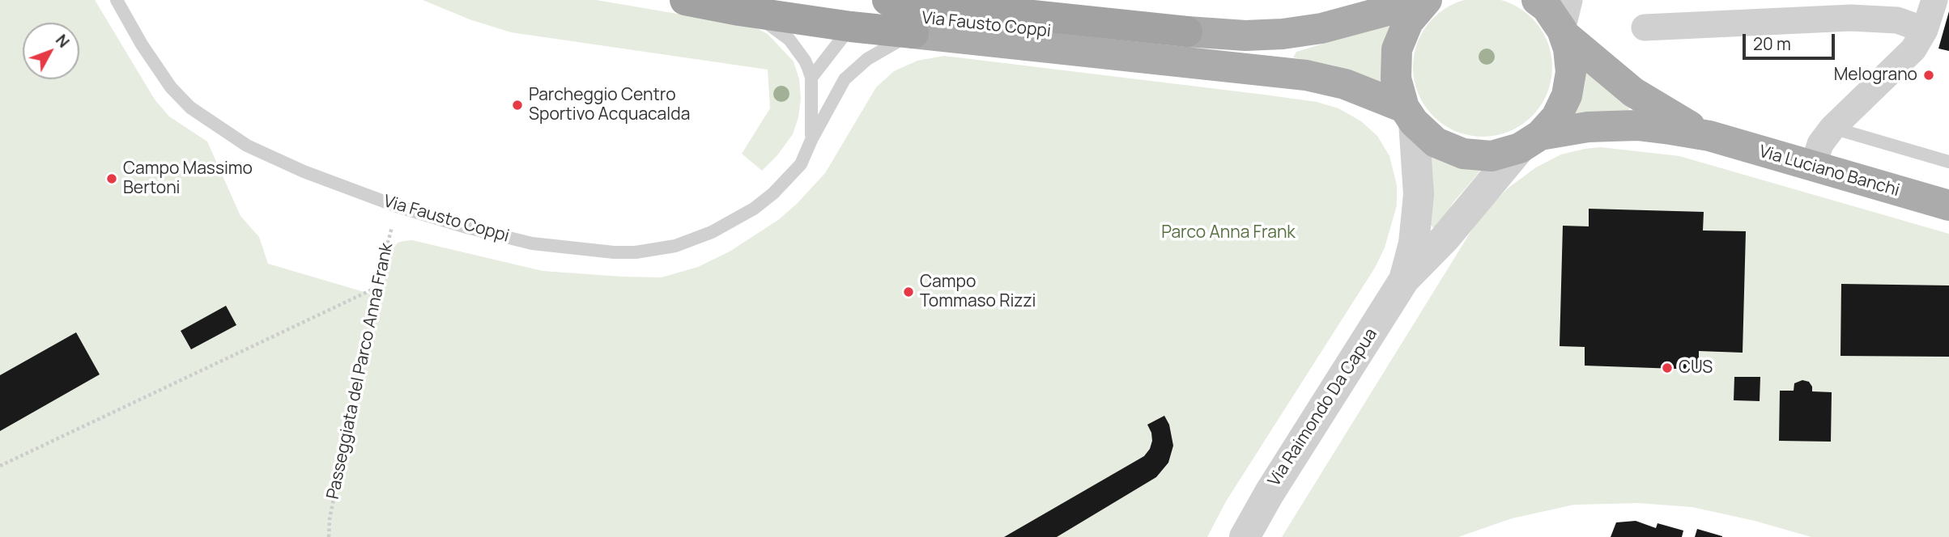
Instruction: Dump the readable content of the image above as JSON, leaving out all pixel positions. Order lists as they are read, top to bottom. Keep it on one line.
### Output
{"streets":{"main road":["Via Luciano Banchi"],"street":["Via Raimondo Da Capua"],"lane":["Via Fausto Coppi"],"path":["Passeggiata del Parco Anna Frank"]},"crossings":[["Via Fausto Coppi","Passeggiata del Parco Anna Frank"],["Via Luciano Banchi","Via Raimondo Da Capua"]],"parks":["Parco Anna Frank"],"places":["Melograno","Parcheggio Centro Sportivo Acquacalda","Campo Massimo Bertoni","Campo Tommaso Rizzi","CUS"],"scale_bar":"20 m","north":"top right"}
